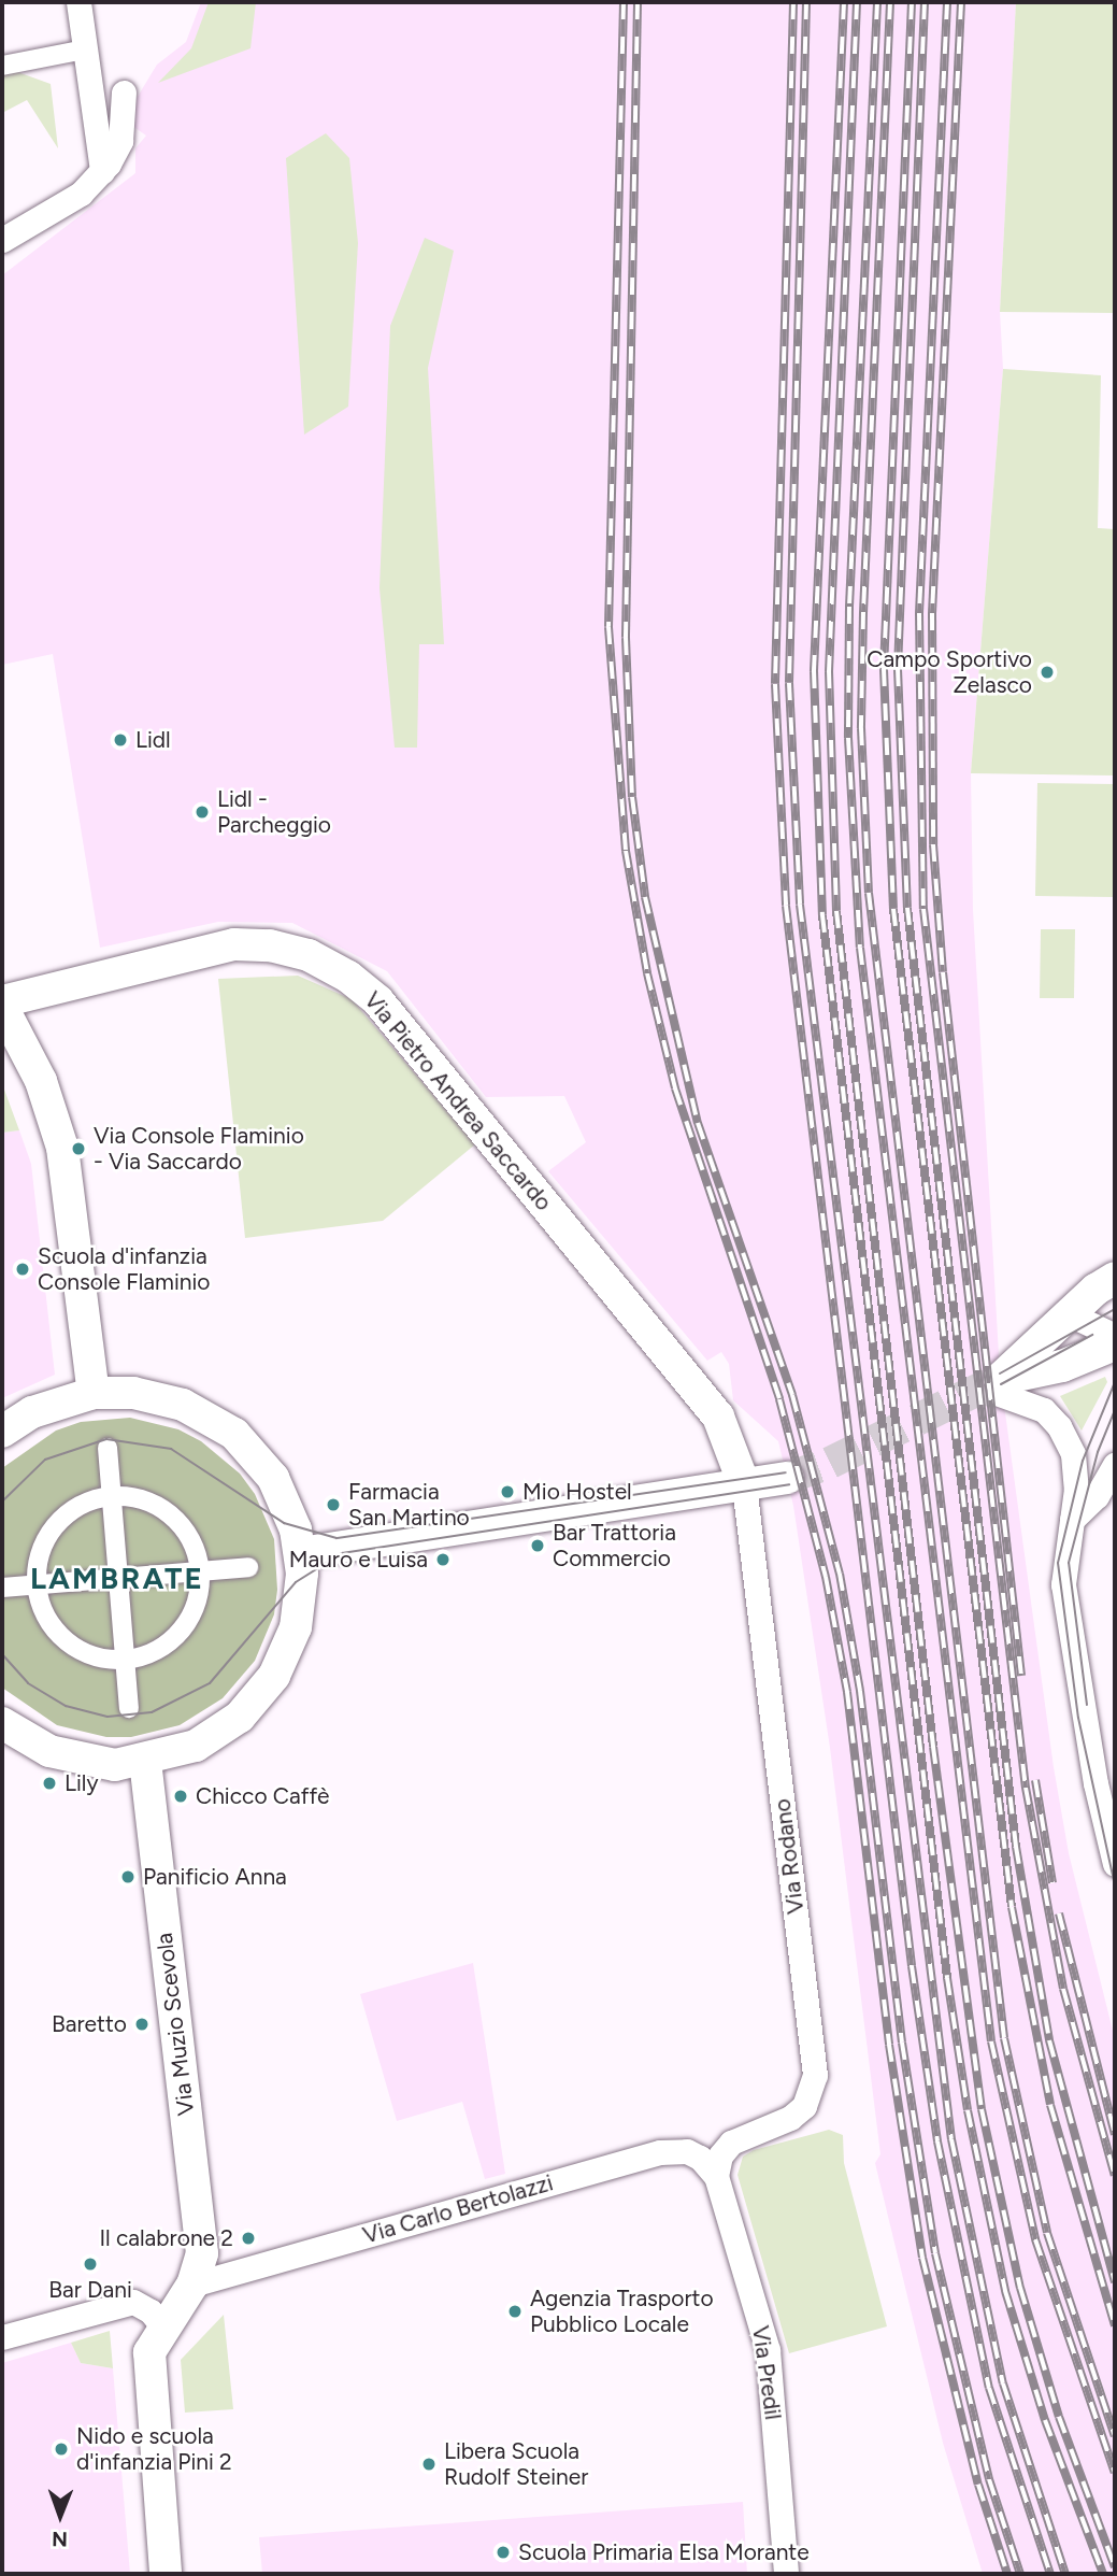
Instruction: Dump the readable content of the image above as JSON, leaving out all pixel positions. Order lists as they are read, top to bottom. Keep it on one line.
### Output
{"streets":{"street":["Via Pietro Andrea Saccardo","Via Rodano","Via Muzio Scevola","Via Carlo Bertolazzi","Via Predil"]},"crossings":[["Via Pietro Andrea Saccardo","Via Rodano"],["Via Rodano","Via Carlo Bertolazzi"],["Via Rodano","Via Predil"],["Via Muzio Scevola","Via Carlo Bertolazzi"],["Via Carlo Bertolazzi","Via Predil"]],"districts":["LAMBRATE"],"places":["Campo Sportivo Zelasco","Lidl","Lidl - Parcheggio","Via Console Flaminio - Via Saccardo","Scuola d'infanzia Console Flaminio","Mio Hostel","Farmacia San Martino","Bar Trattoria Commercio","Mauro e Luisa","Lily","Chicco Caffè","Panificio Anna","Baretto","Il calabrone 2","Bar Dani","Agenzia Trasporto Pubblico Locale","Nido e scuola d'infanzia Pini 2","Libera Scuola Rudolf Steiner","Scuola Primaria Elsa Morante"],"north":"bottom"}
